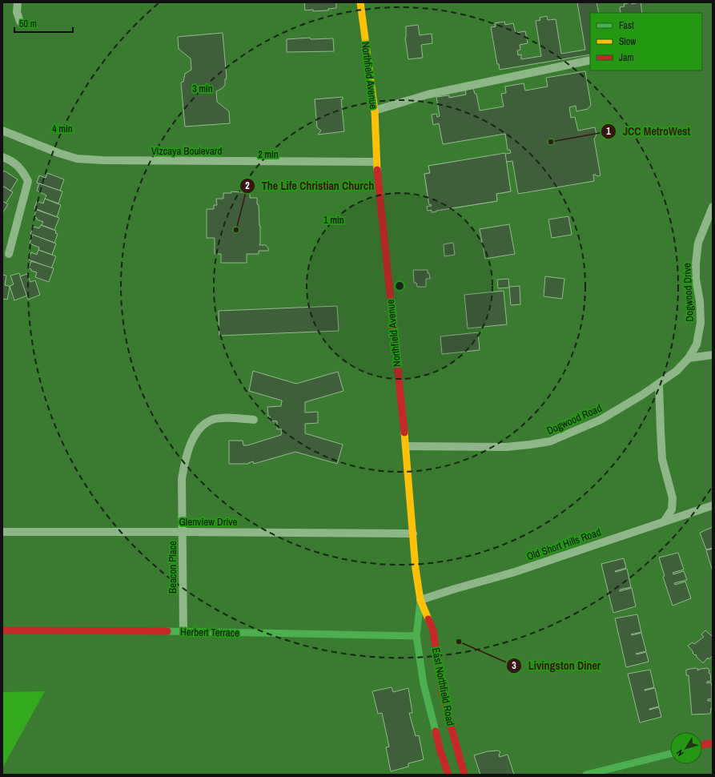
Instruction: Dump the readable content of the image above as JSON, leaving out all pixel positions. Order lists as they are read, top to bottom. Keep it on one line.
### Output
{"streets":{"main road":["Northfield Avenue","Herbert Terrace","East Northfield Road"],"street":["Vizcaya Boulevard","Dogwood Drive","Dogwood Road","Glenview Drive","Old Short Hills Road","Beacon Place"]},"crossings":[["Northfield Avenue","Vizcaya Boulevard"],["Northfield Avenue","Dogwood Road"],["Northfield Avenue","Glenview Drive"],["Northfield Avenue","East Northfield Road"],["Dogwood Drive","Dogwood Road"],["Glenview Drive","Beacon Place"],["Old Short Hills Road","East Northfield Road"],["Beacon Place","Herbert Terrace"],["Herbert Terrace","East Northfield Road"]],"places":["JCC MetroWest","The Life Christian Church","Livingston Diner"],"legend":["Fast","Slow","Jam"],"scale_bar":"50 m","north":"bottom left","rings":["3 min","4 min","2 min","1 min"]}
